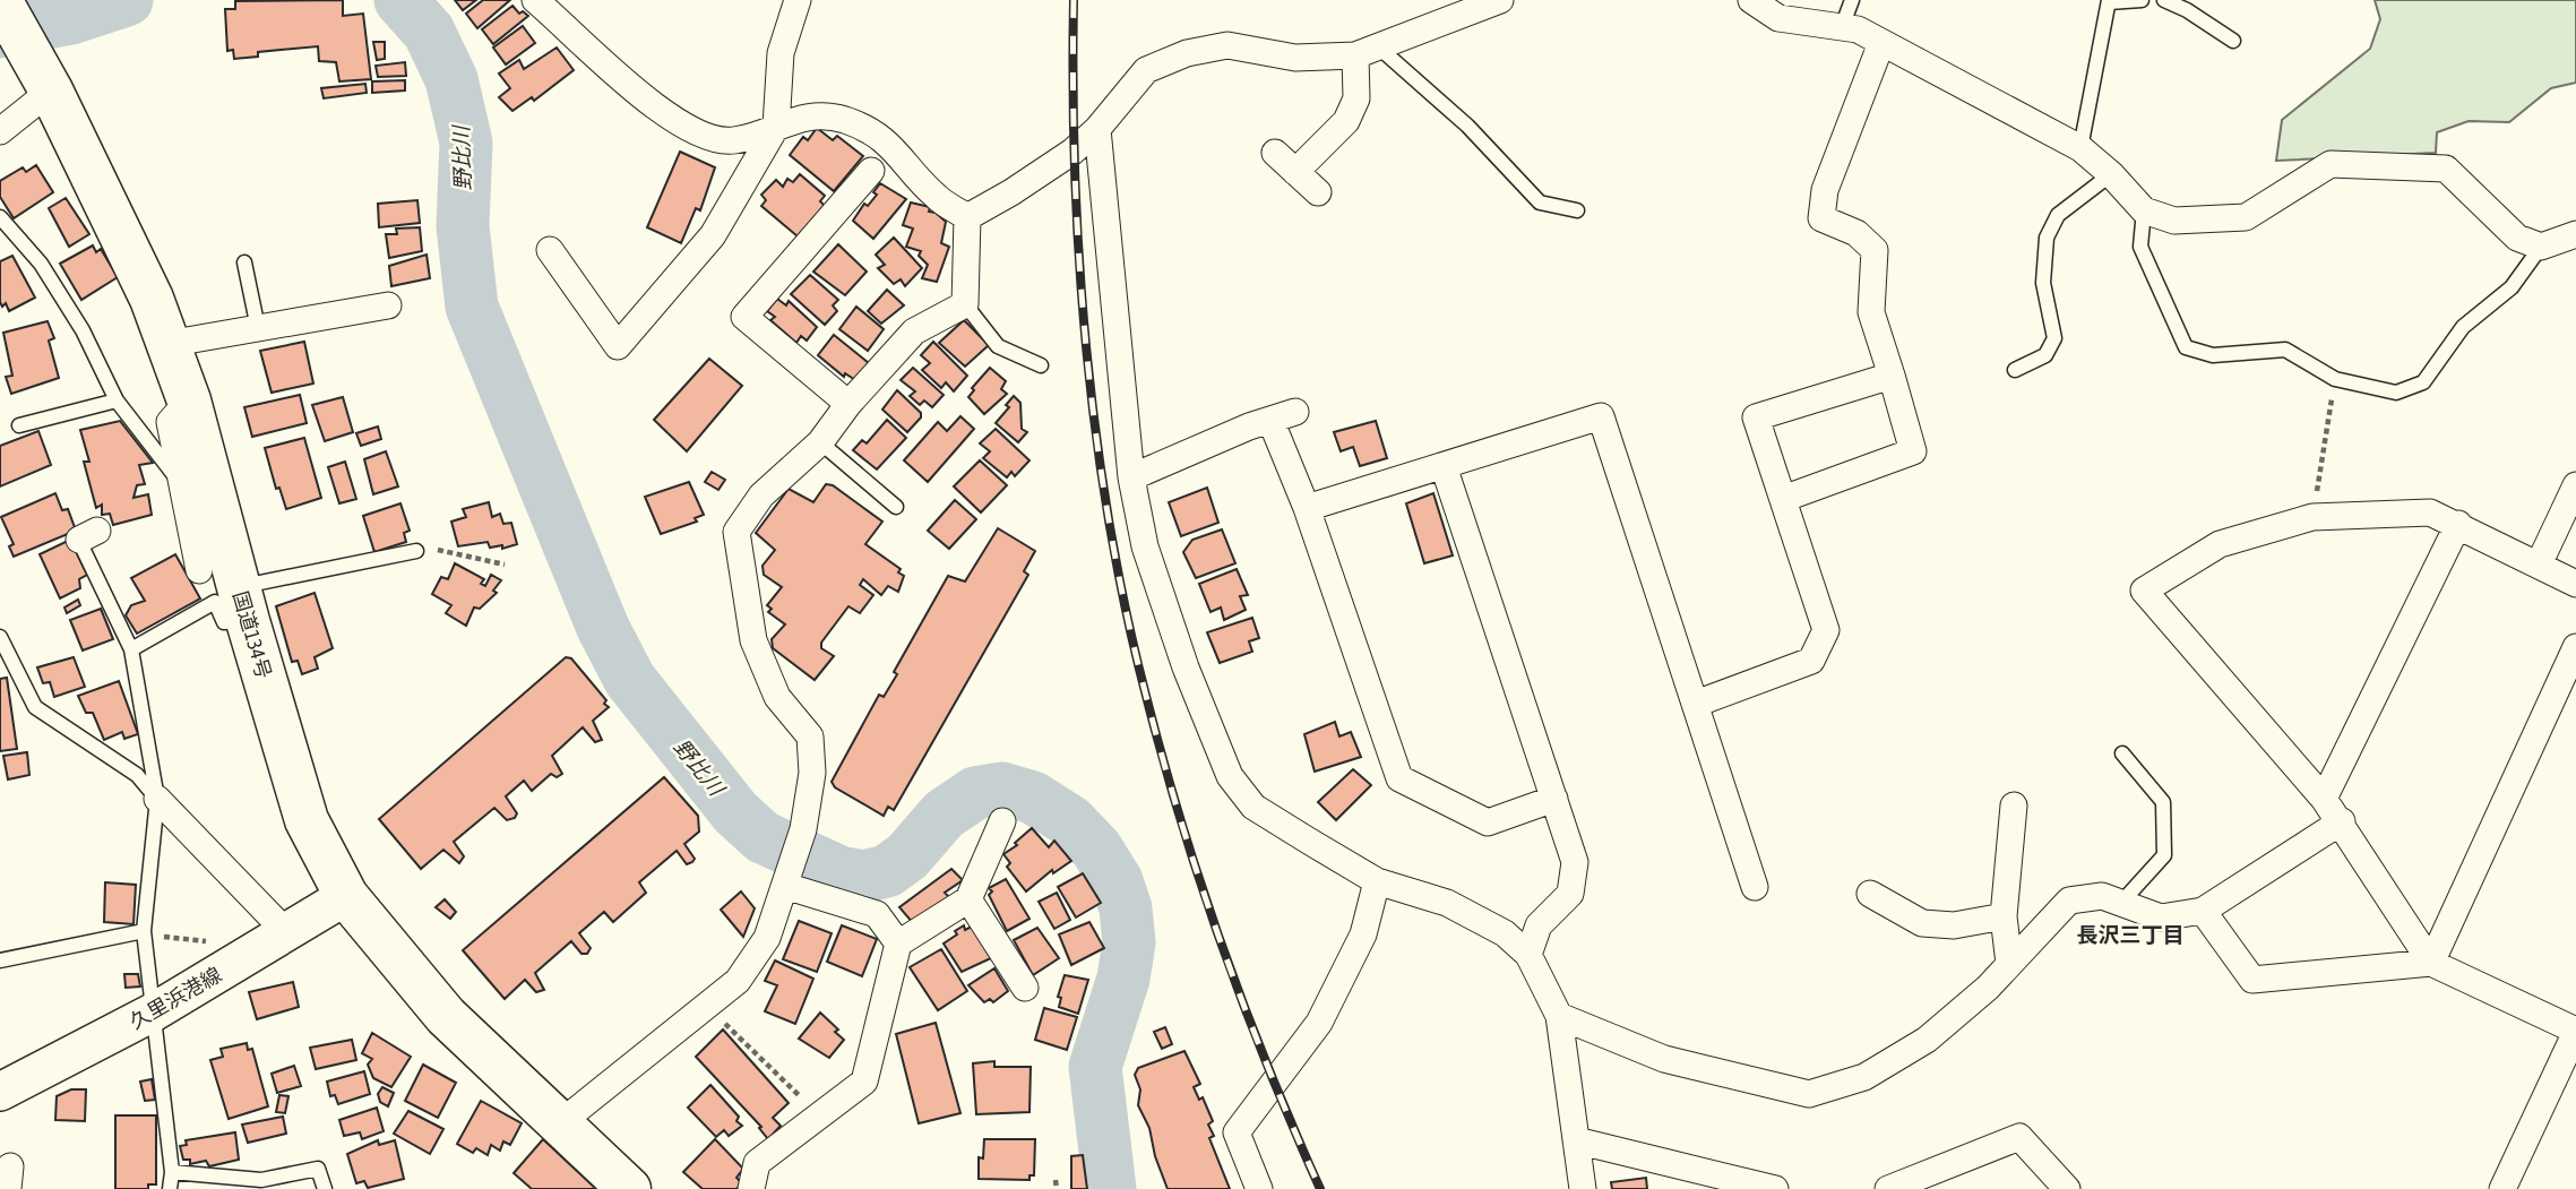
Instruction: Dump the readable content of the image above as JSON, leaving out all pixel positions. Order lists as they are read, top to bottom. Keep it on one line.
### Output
{"streets":{"highway":["国道134号"],"main road":["久里浜港線"]},"crossings":[["国道134号","久里浜港線"]],"districts":["長沢三丁目"],"water":["野比川"]}
